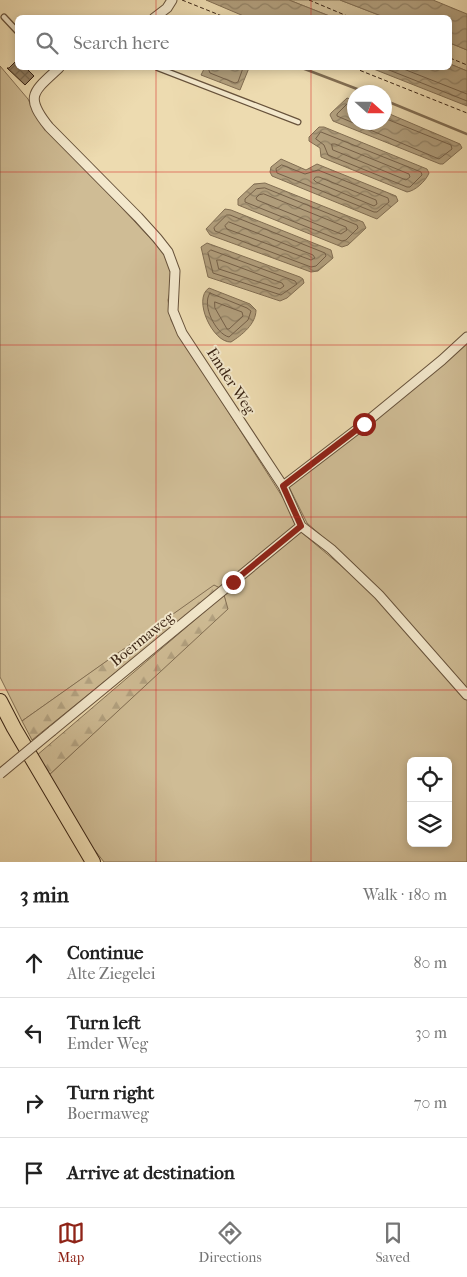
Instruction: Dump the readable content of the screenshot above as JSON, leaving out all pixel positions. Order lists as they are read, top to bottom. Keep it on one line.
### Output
{"streets":{"street":["Emder Weg","Boermaweg"]},"crossings":[["Emder Weg","Boermaweg"]],"north":"right","page":{"search":"Search here","heading":["3 min","Walk · 180 m"],"list":[["Continue","Alte Ziegelei","80 m"],["Turn left","Emder Weg","30 m"],["Turn right","Boermaweg","70 m"],"Arrive at destination"],"nav":["Map","Directions","Saved"]}}
